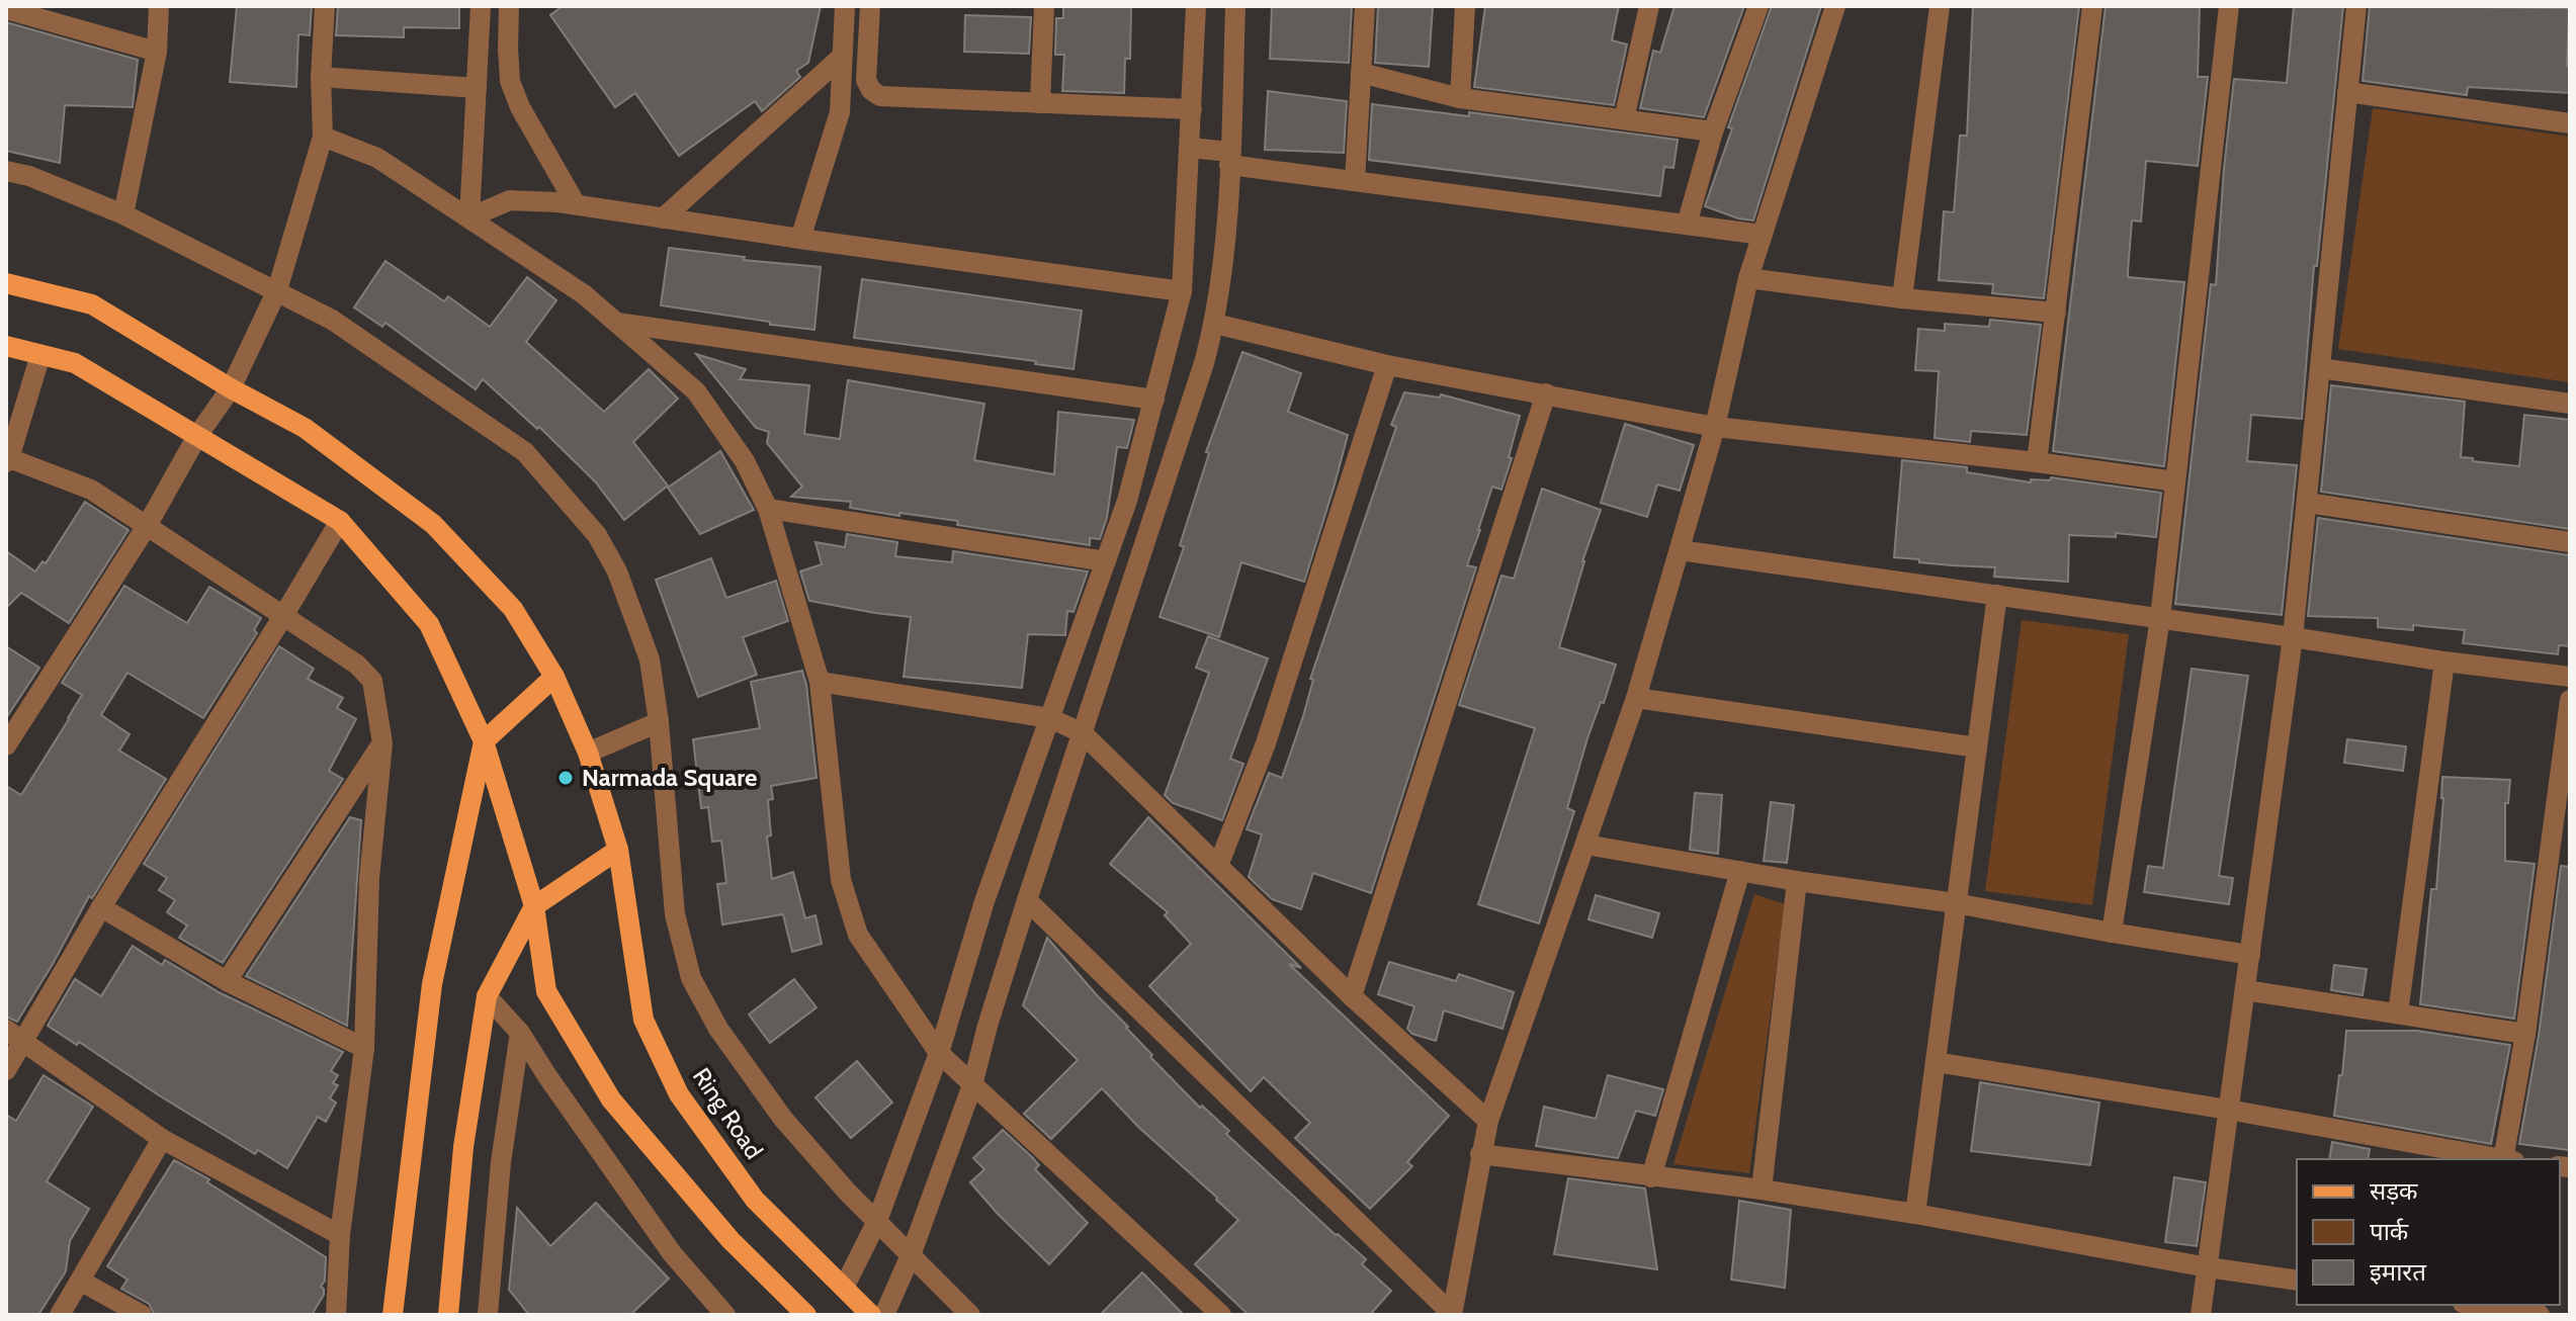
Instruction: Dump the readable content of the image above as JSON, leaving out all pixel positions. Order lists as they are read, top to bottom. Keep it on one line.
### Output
{"streets":{"main road":["Ring Road"]},"places":["Narmada Square"],"legend":["सड़क","पार्क","इमारत"]}
